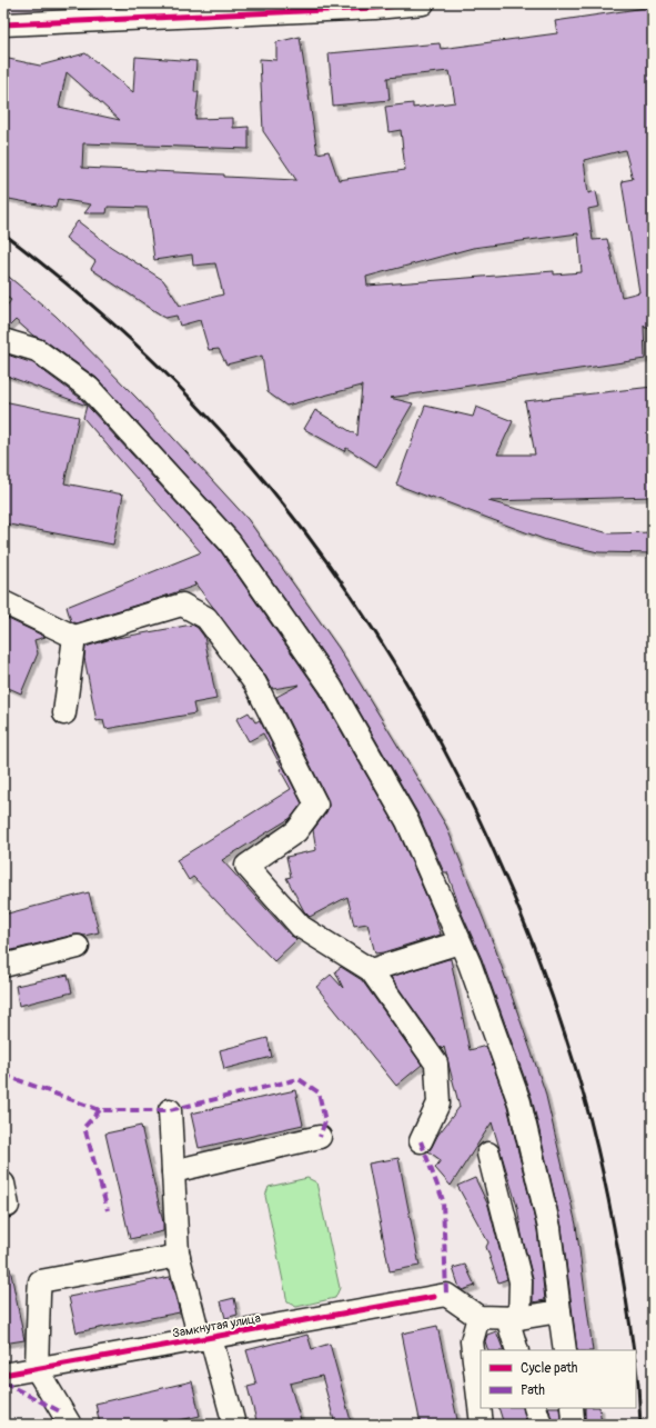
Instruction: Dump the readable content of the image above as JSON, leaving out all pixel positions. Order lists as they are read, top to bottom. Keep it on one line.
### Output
{"streets":{"street":["Замкнутая улица"]},"legend":["Cycle path","Path"]}
